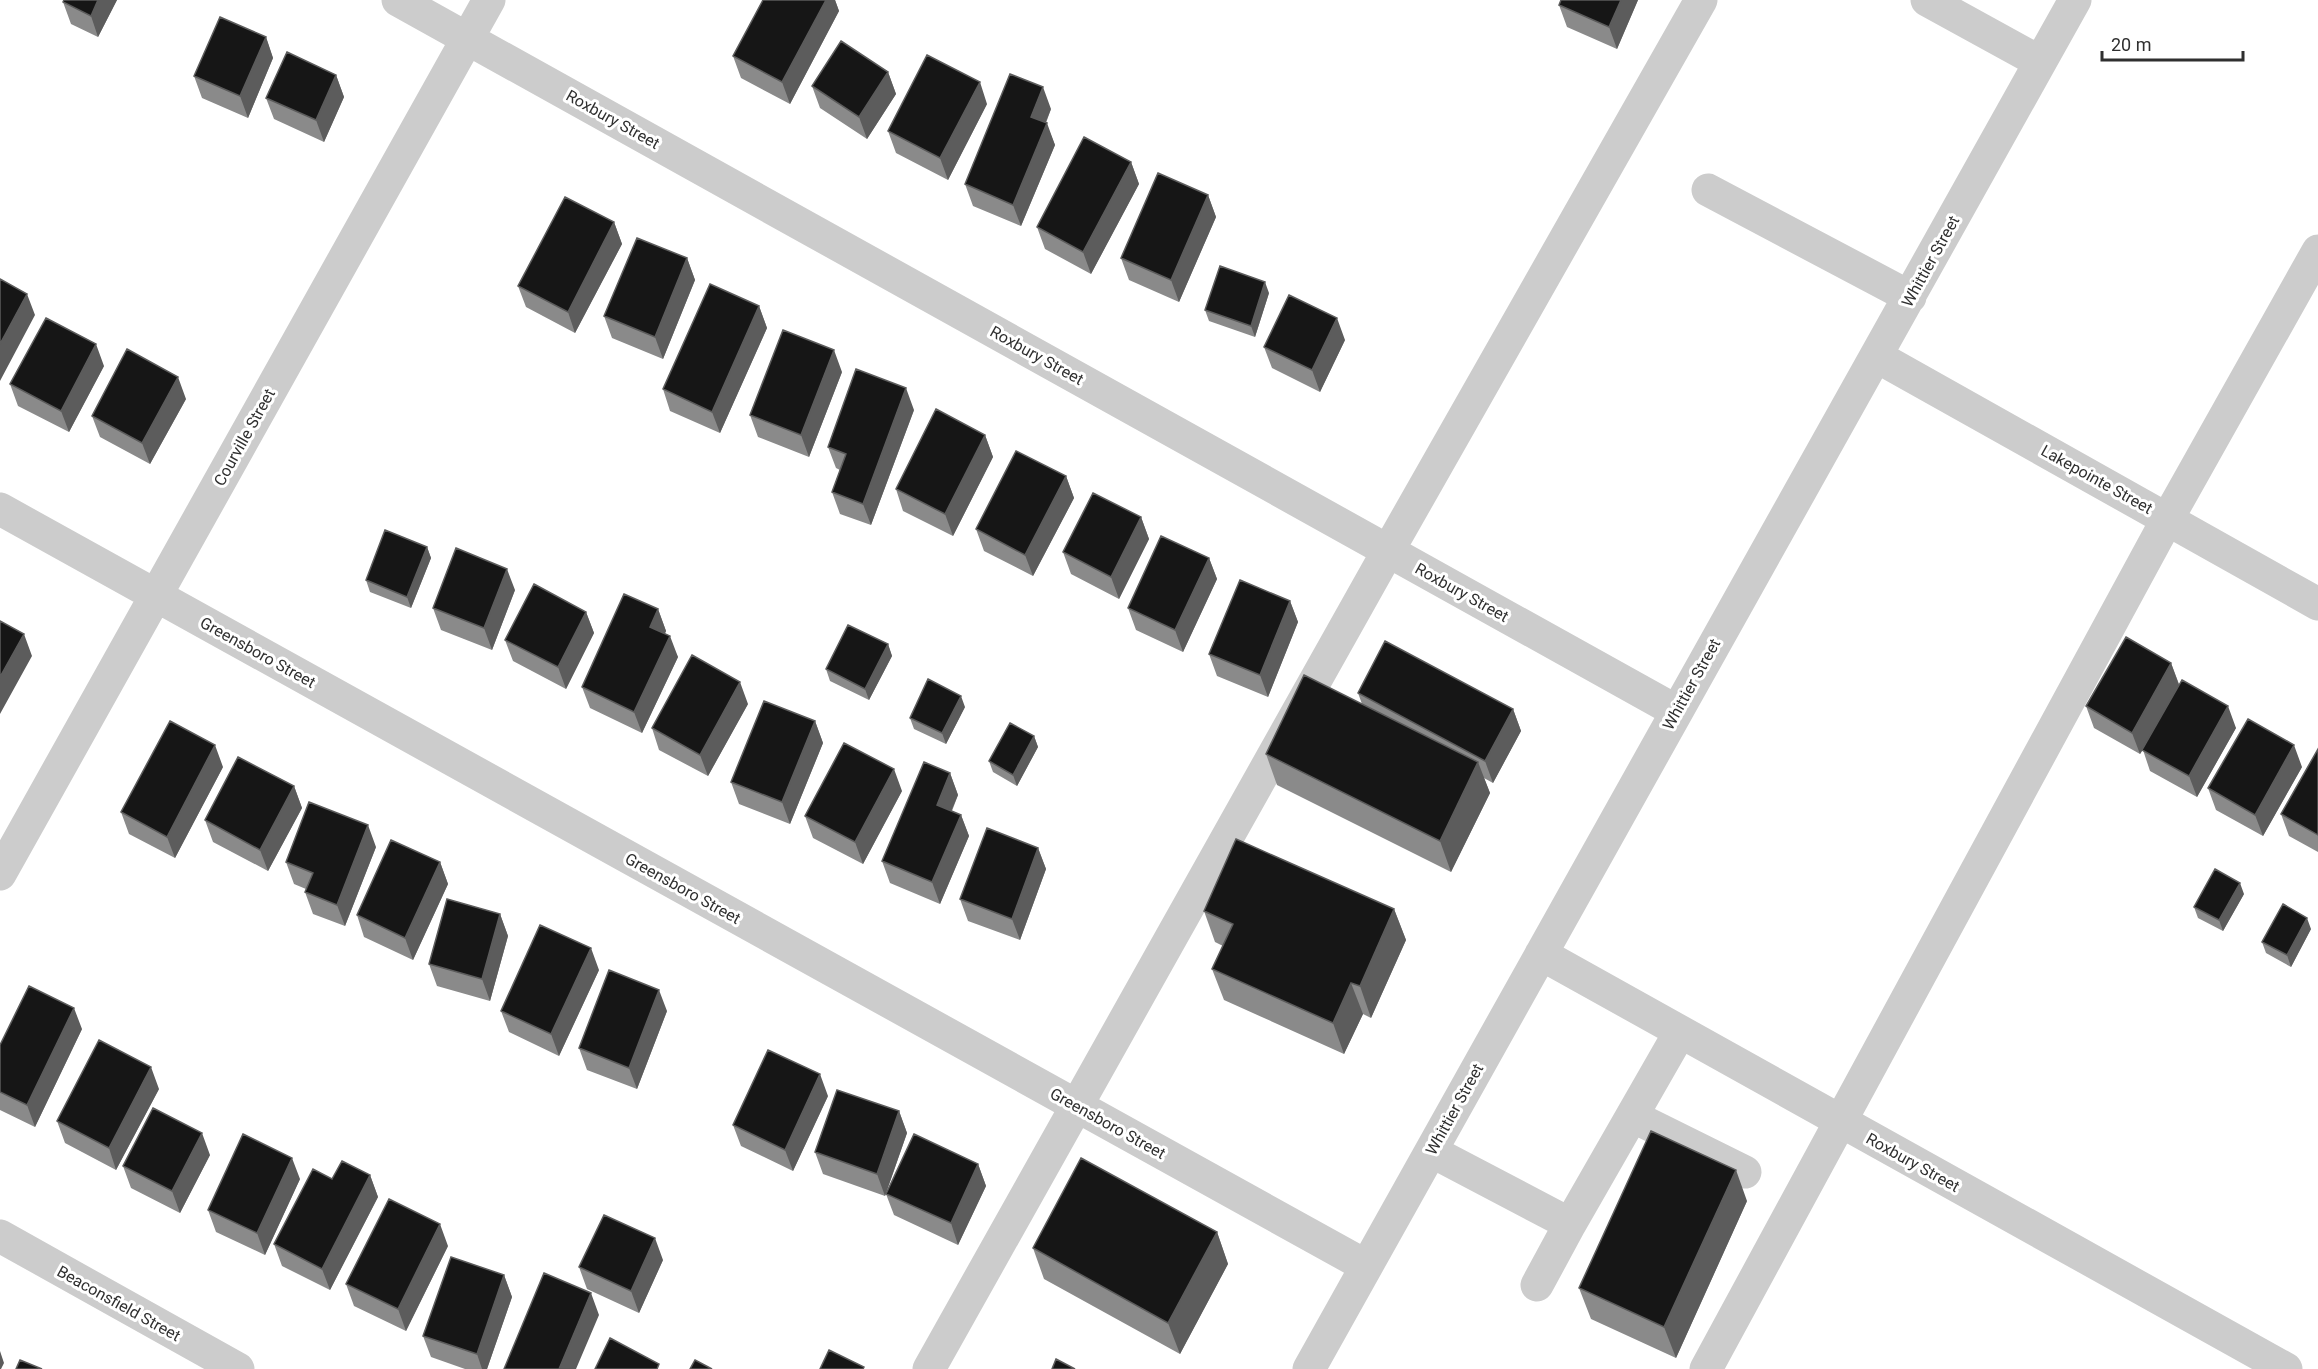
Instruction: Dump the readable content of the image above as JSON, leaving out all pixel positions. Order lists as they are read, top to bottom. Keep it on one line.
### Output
{"streets":{"street":["Roxbury Street","Whittier Street","Courville Street","Lakepointe Street","Greensboro Street","Beaconsfield Street"]},"crossings":[["Roxbury Street","Whittier Street"],["Roxbury Street","Courville Street"],["Whittier Street","Lakepointe Street"],["Whittier Street","Greensboro Street"],["Courville Street","Greensboro Street"]],"scale_bar":"20 m"}
